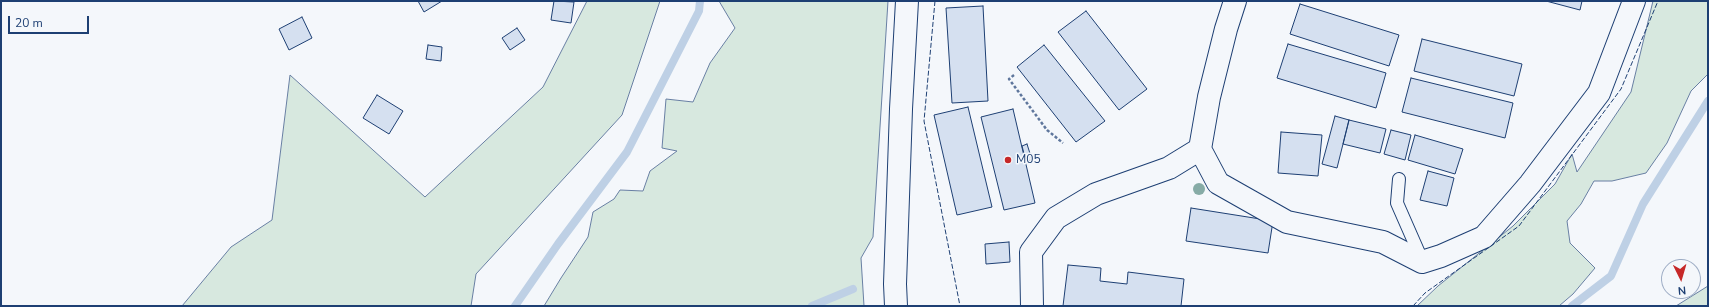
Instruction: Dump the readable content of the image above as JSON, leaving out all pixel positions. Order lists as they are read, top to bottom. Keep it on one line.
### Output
{"places":["M05"],"scale_bar":"20 m","north":"bottom"}
